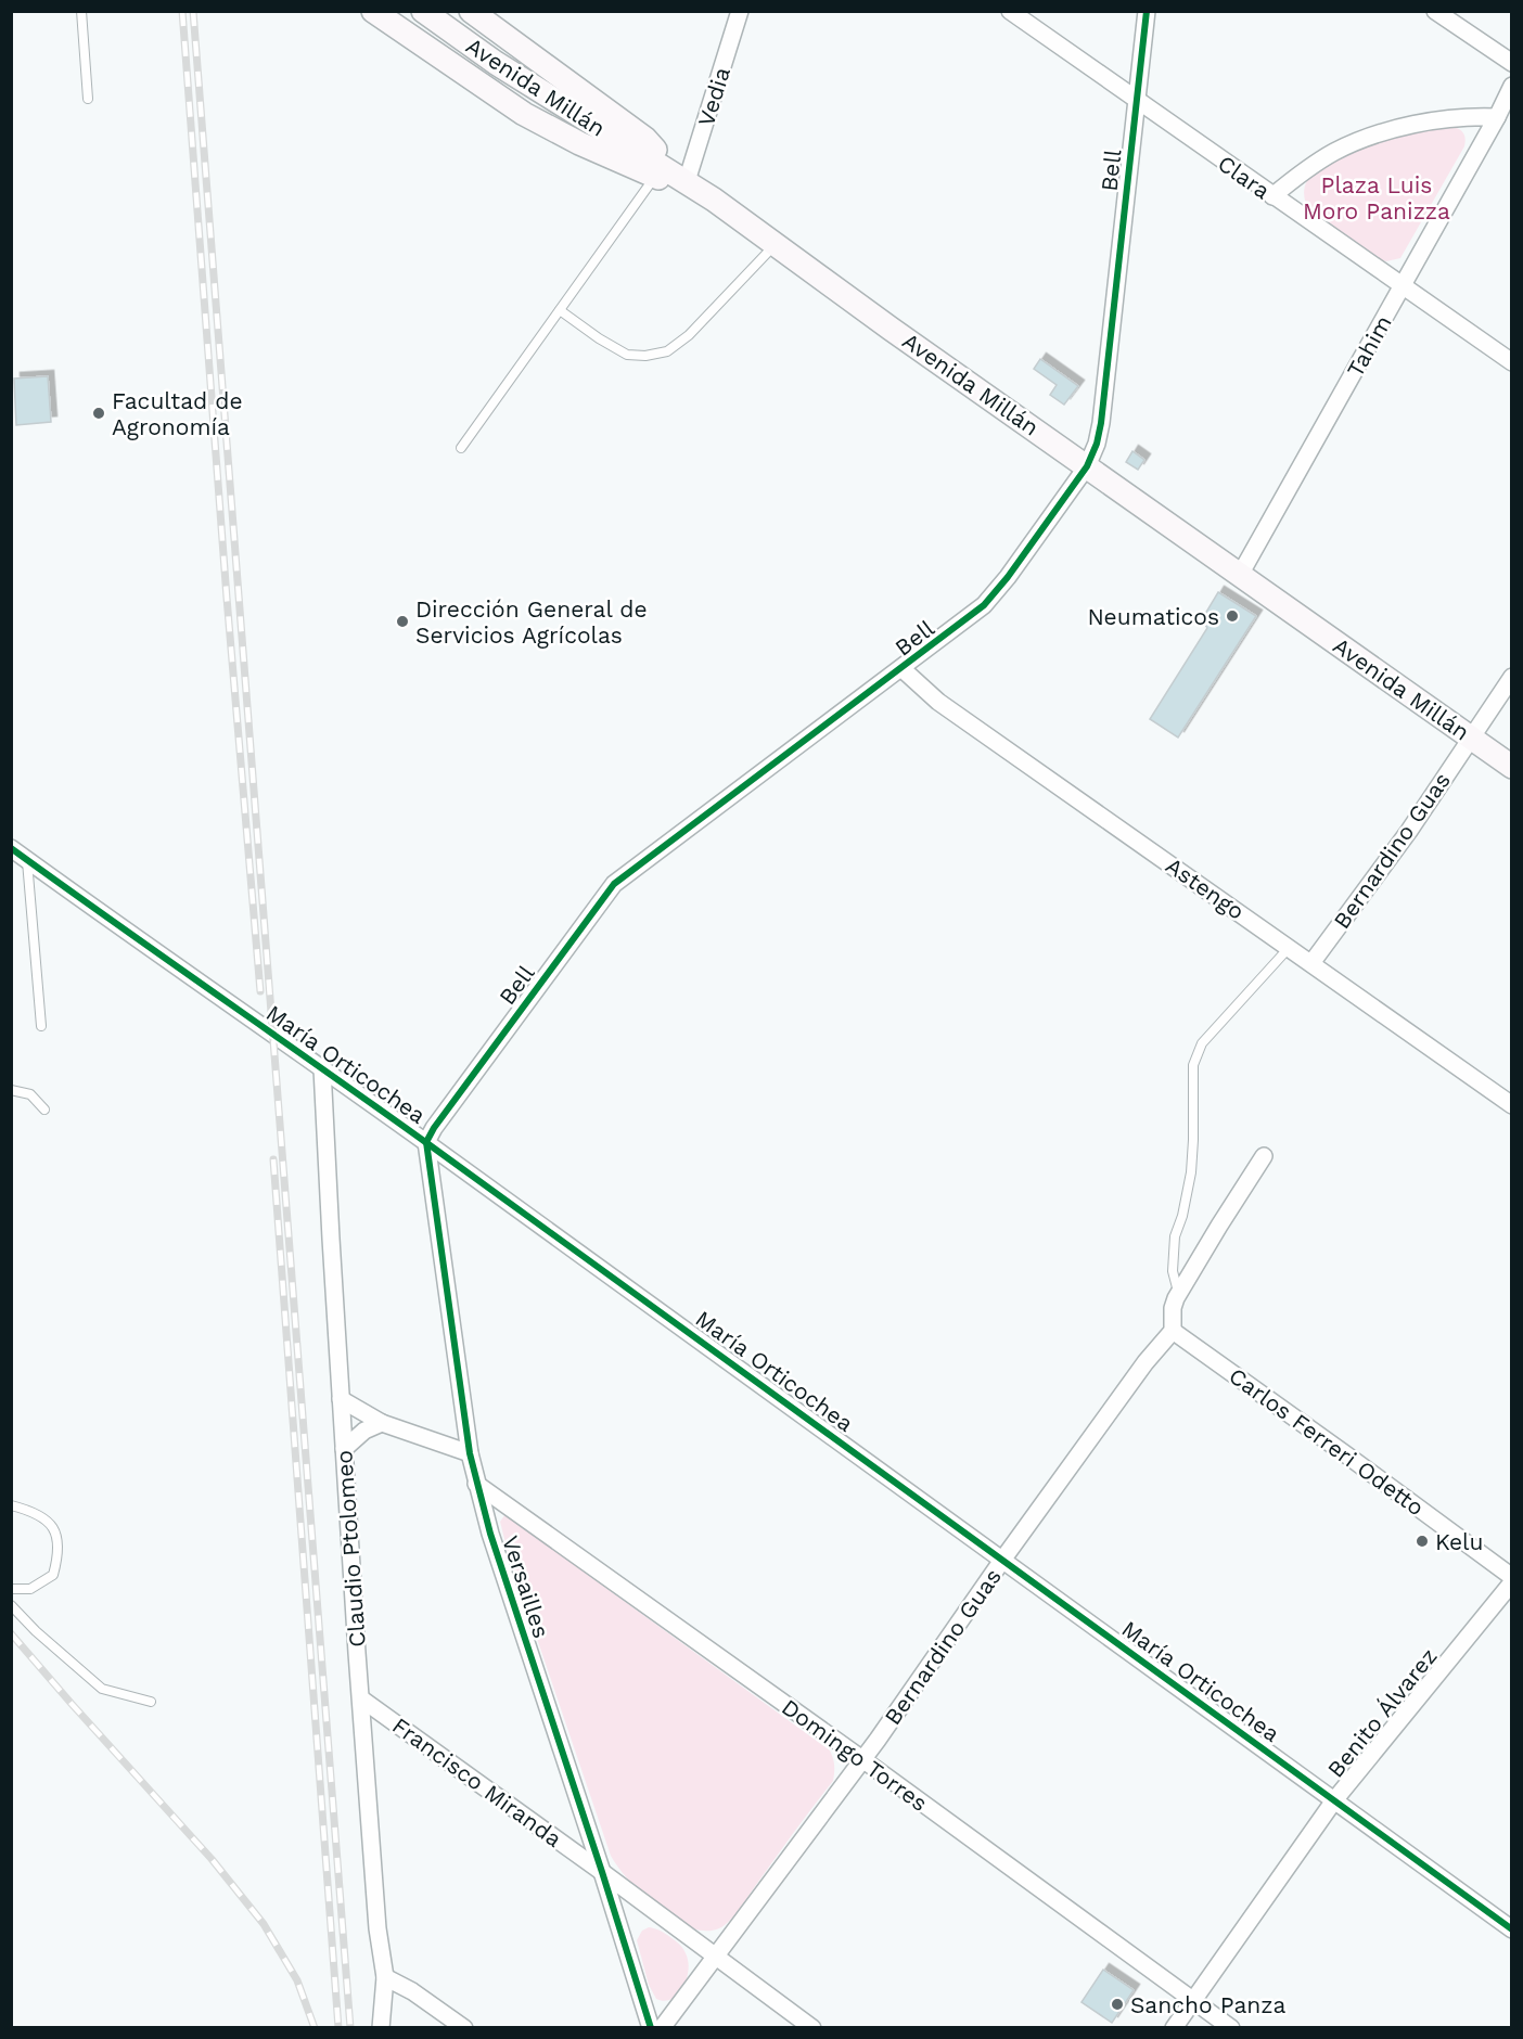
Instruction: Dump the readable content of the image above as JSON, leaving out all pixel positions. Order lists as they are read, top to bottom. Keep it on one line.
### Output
{"streets":{"main road":["Avenida Millán"],"street":["Vedia","Bell","Clara","Tahim","Bernardino Guas","Astengo","María Orticochea","Carlos Ferreri Odetto","Claudio Ptolomeo","Versailles","Benito Álvarez","Domingo Torres","Francisco Miranda"]},"crossings":[["Avenida Millán","Vedia"],["Avenida Millán","Bell"],["Avenida Millán","Tahim"],["Avenida Millán","Bernardino Guas"],["Bell","Clara"],["Bell","Astengo"],["Bell","María Orticochea"],["Bell","Versailles"],["Clara","Tahim"],["Bernardino Guas","Astengo"],["Bernardino Guas","María Orticochea"],["Bernardino Guas","Carlos Ferreri Odetto"],["Bernardino Guas","Domingo Torres"],["Bernardino Guas","Francisco Miranda"],["María Orticochea","Claudio Ptolomeo"],["María Orticochea","Versailles"],["María Orticochea","Benito Álvarez"],["Claudio Ptolomeo","Francisco Miranda"],["Versailles","Domingo Torres"],["Versailles","Francisco Miranda"],["Benito Álvarez","Domingo Torres"]],"parks":["Plaza Luis Moro Panizza"],"places":["Facultad de Agronomía","Neumaticos","Dirección General de Servicios Agrícolas","Kelu","Sancho Panza"]}
